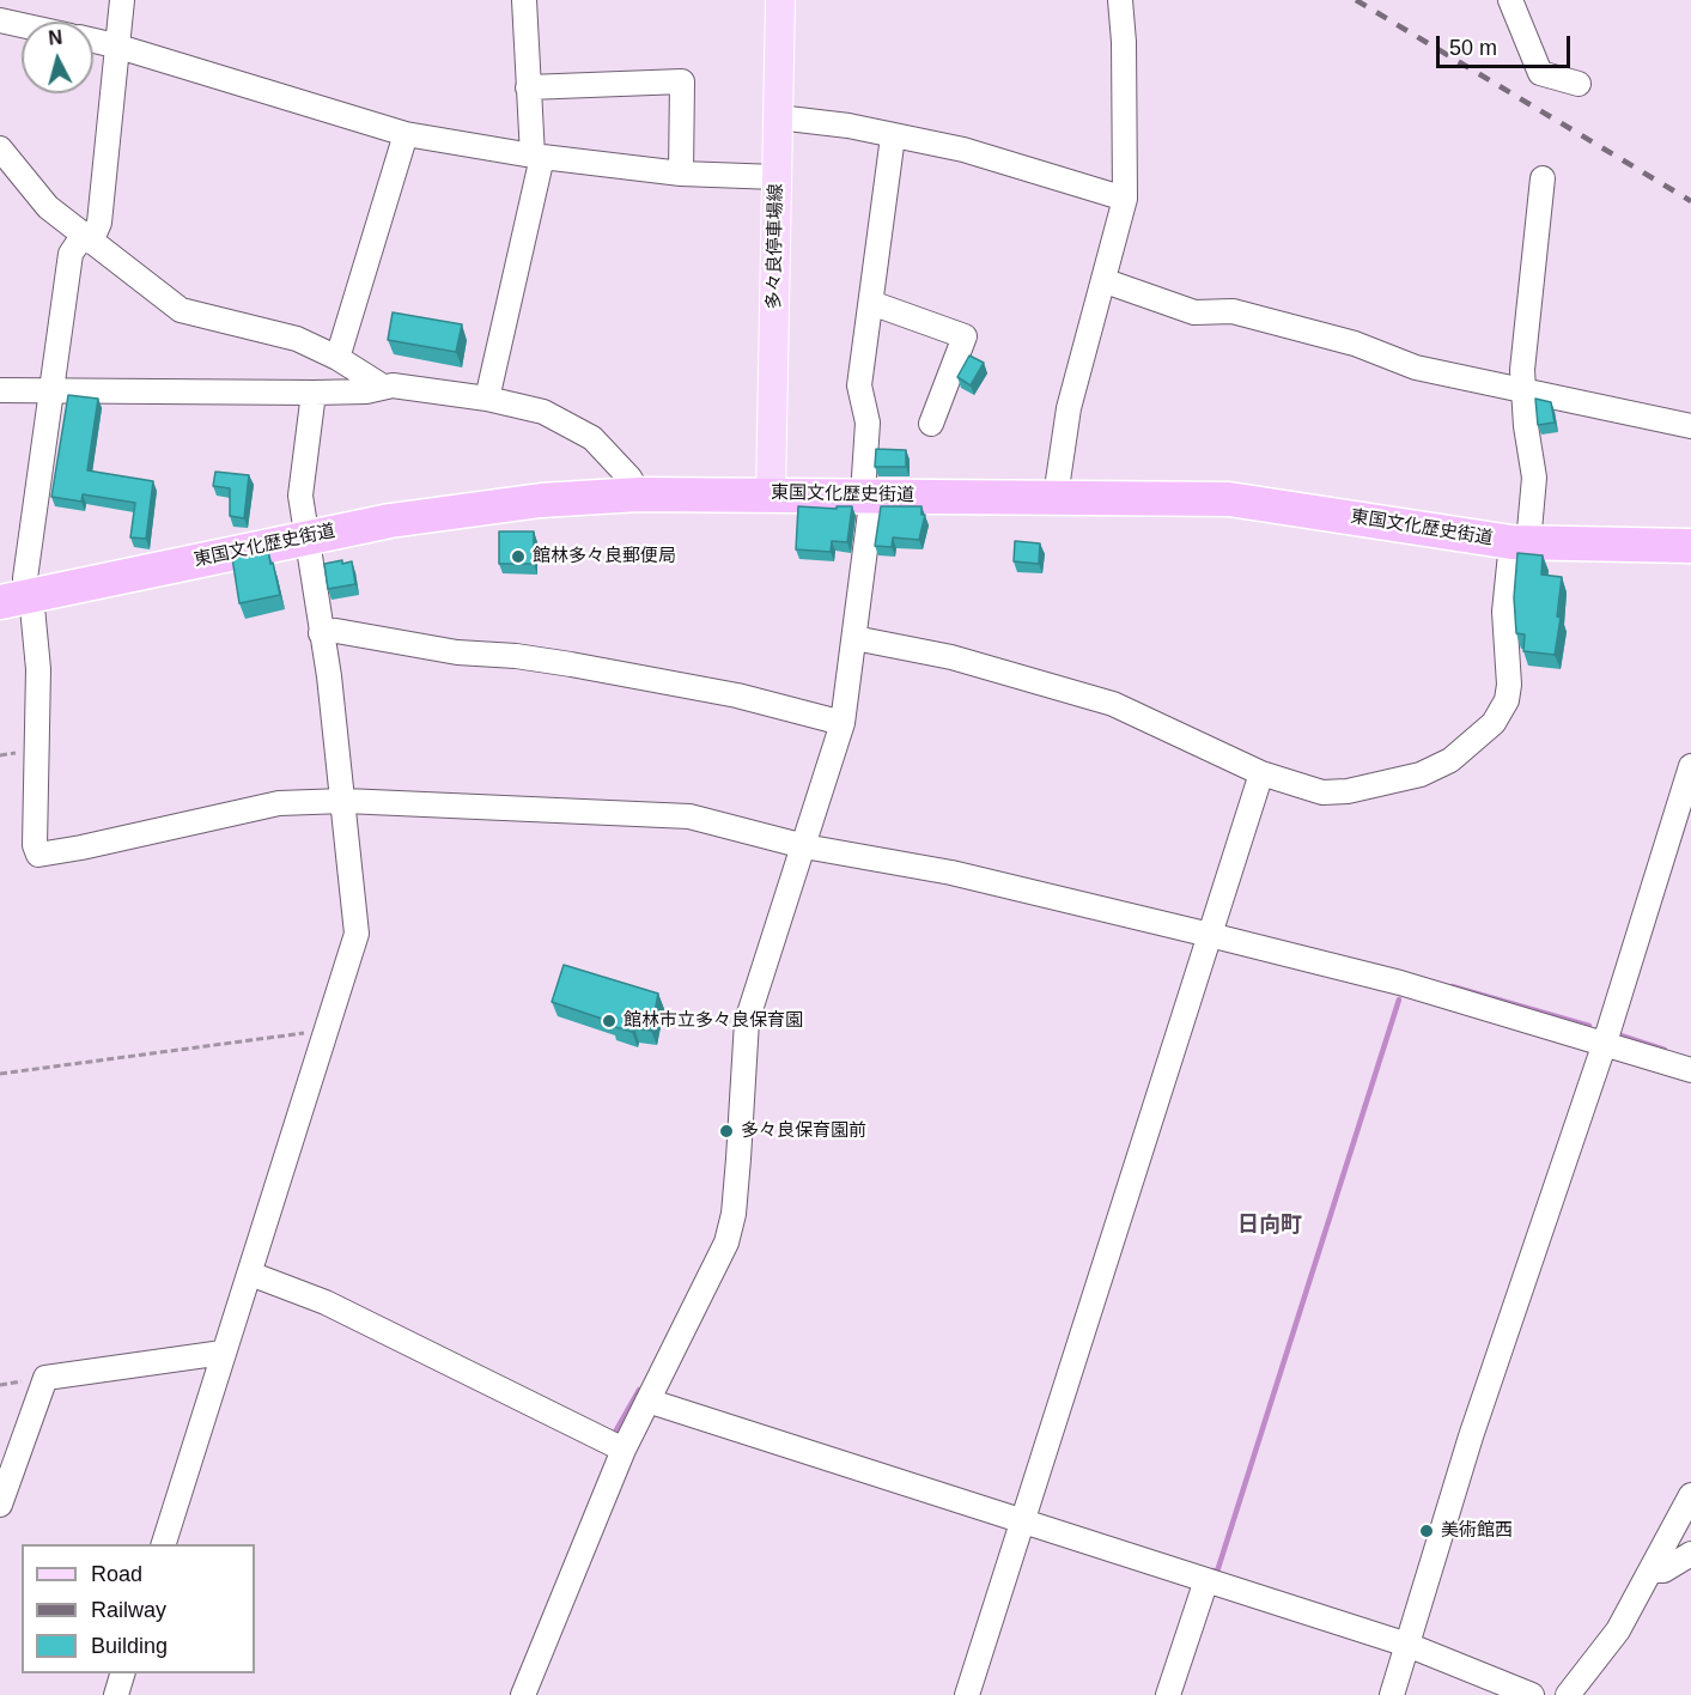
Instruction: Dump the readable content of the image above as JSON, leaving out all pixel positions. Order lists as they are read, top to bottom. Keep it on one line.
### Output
{"streets":{"highway":["東国文化歴史街道"],"main road":["多々良停車場線"]},"crossings":[["多々良停車場線","東国文化歴史街道"]],"districts":["日向町"],"places":["館林多々良郵便局","館林市立多々良保育園","多々良保育園前","美術館西"],"legend":["Road","Railway","Building"],"scale_bar":"50 m","north":"top"}
